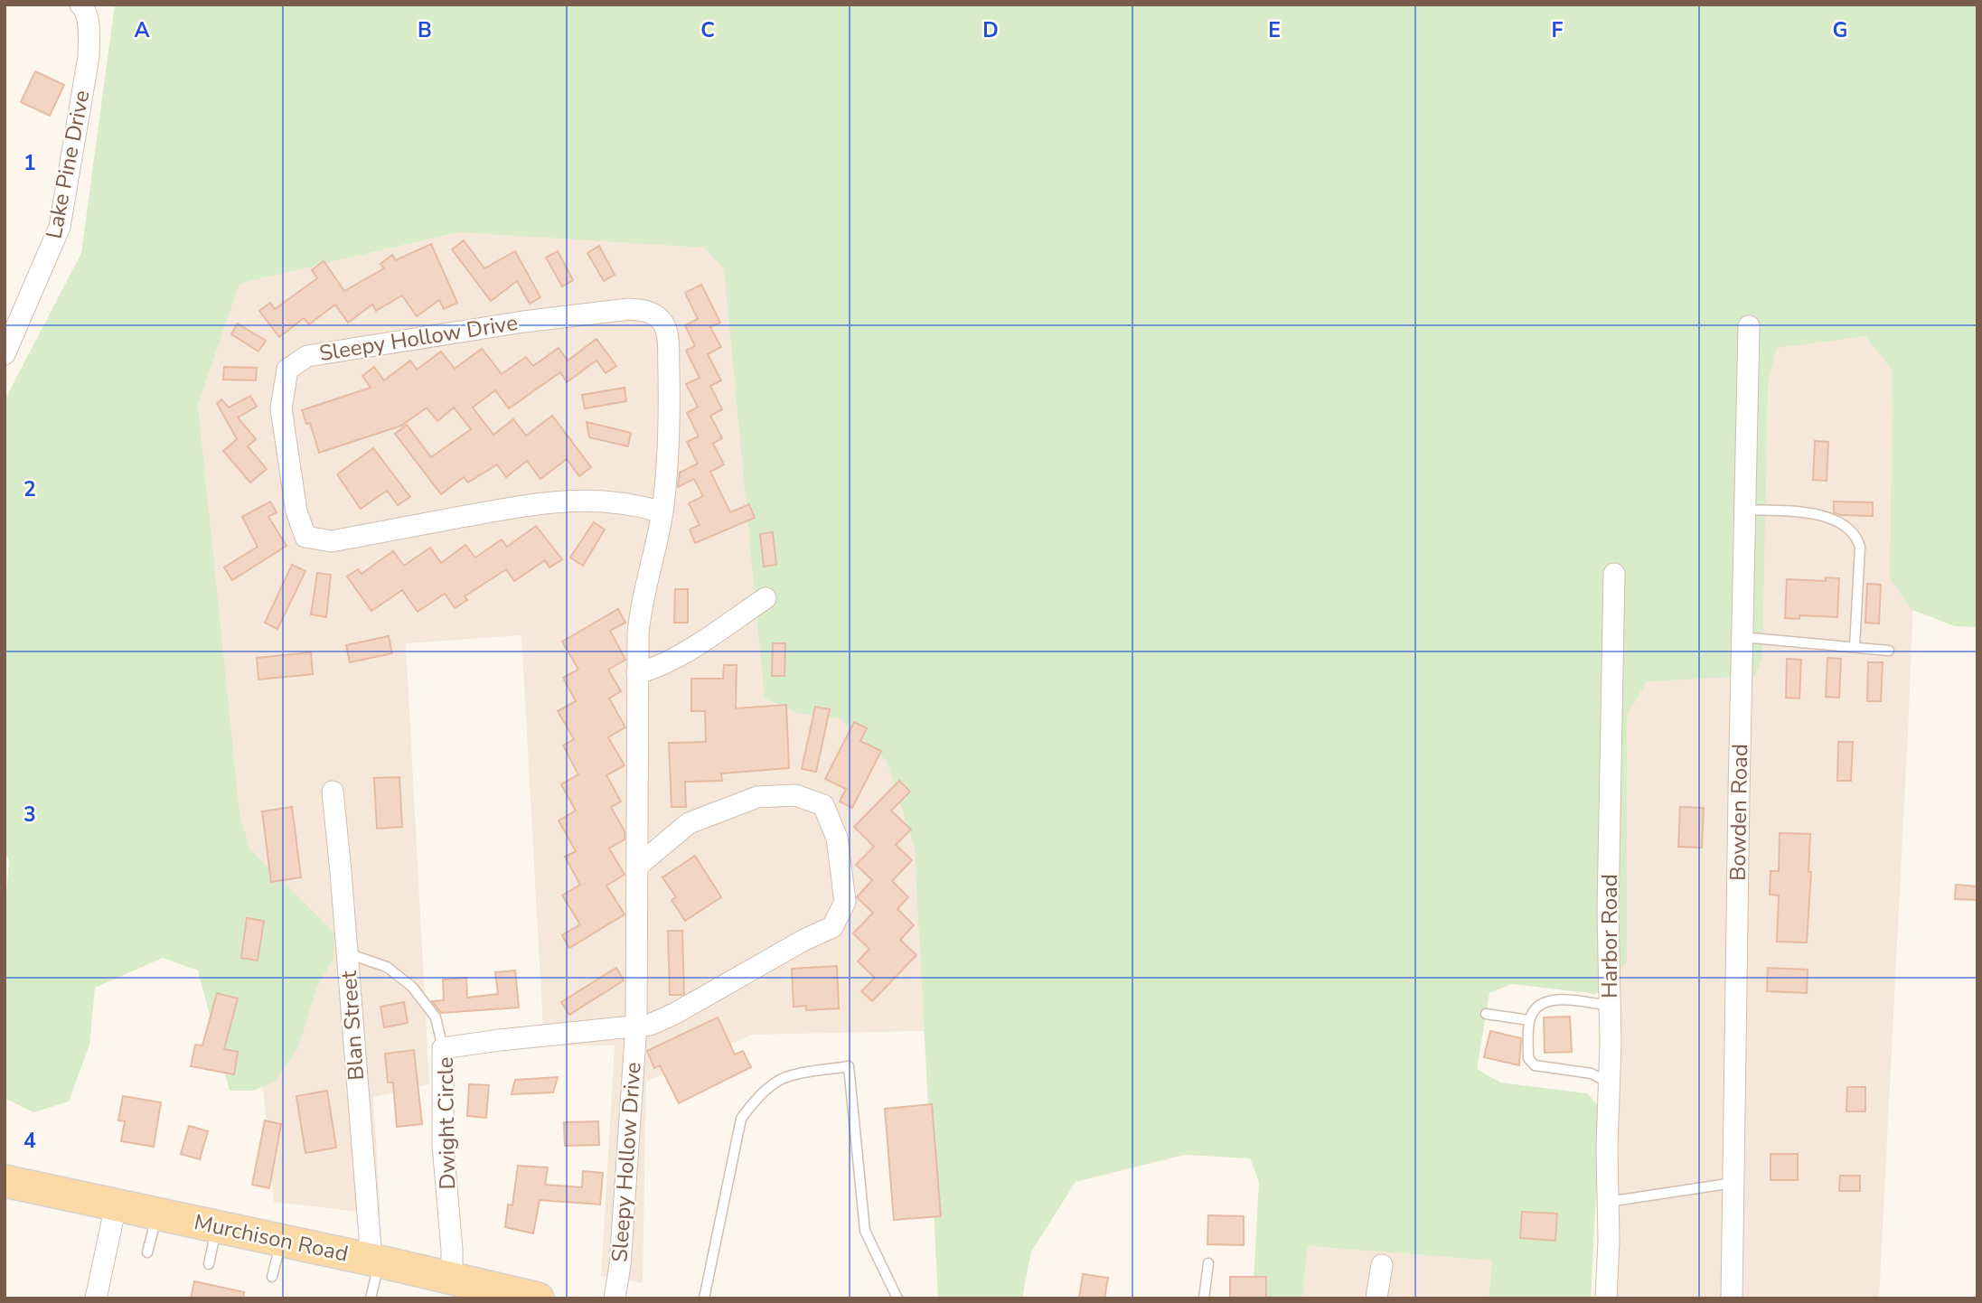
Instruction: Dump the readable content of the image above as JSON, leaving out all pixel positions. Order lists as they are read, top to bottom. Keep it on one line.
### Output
{"streets":{"main road":["Murchison Road"],"street":["Lake Pine Drive","Sleepy Hollow Drive","Bowden Road","Harbor Road","Blan Street","Dwight Circle"]},"crossings":[["Sleepy Hollow Drive","Dwight Circle"],["Blan Street","Murchison Road"],["Dwight Circle","Murchison Road"]],"grid":{"columns":["A","B","C","D","E","F","G"],"rows":["1","2","3","4"]}}
